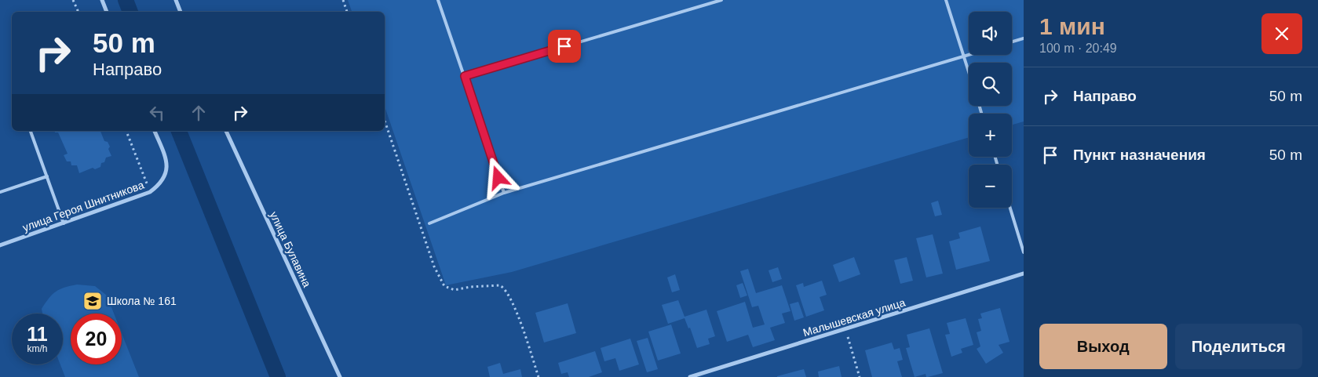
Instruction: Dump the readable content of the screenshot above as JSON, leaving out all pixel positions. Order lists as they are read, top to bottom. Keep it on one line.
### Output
{"streets":{"street":["улица Героя Шнитникова","улица Булавина","Малышевская улица"]},"places":{"school or university":["Школа № 161"]},"page":{"heading":["1 мин","100 m · 20:49"],"map_buttons":["+","−"],"turn":["50 m","Направо"],"list":[{"name":"Направо","value":"50 m"},{"name":"Пункт назначения","value":"50 m"}],"speed":"11 km/h","limit":"20","buttons":["Выход","Поделиться"]}}
